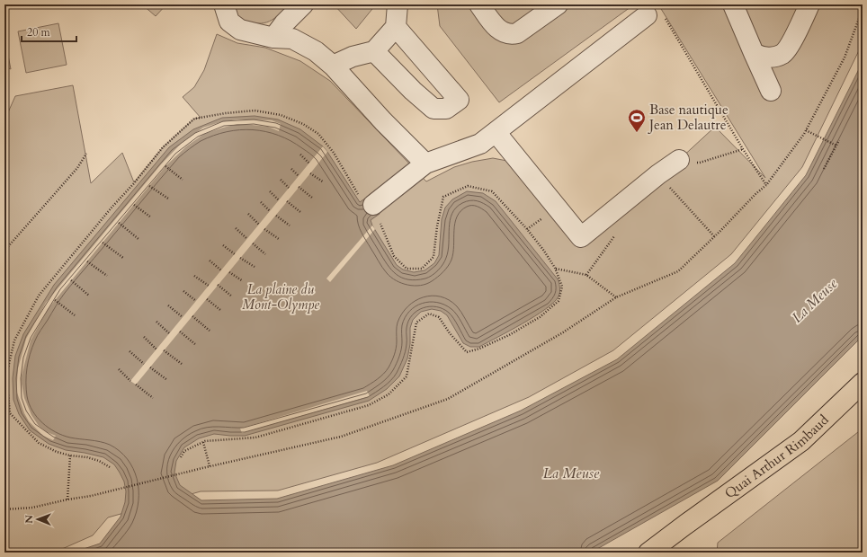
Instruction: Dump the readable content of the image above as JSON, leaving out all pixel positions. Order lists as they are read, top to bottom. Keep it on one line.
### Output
{"streets":{"main road":["Quai Arthur Rimbaud"]},"water":["La Meuse"],"parks":["La plaine du Mont-Olympe"],"places":{"sports":["Base nautique Jean Delautre"]},"scale_bar":"20 m","north":"left"}
